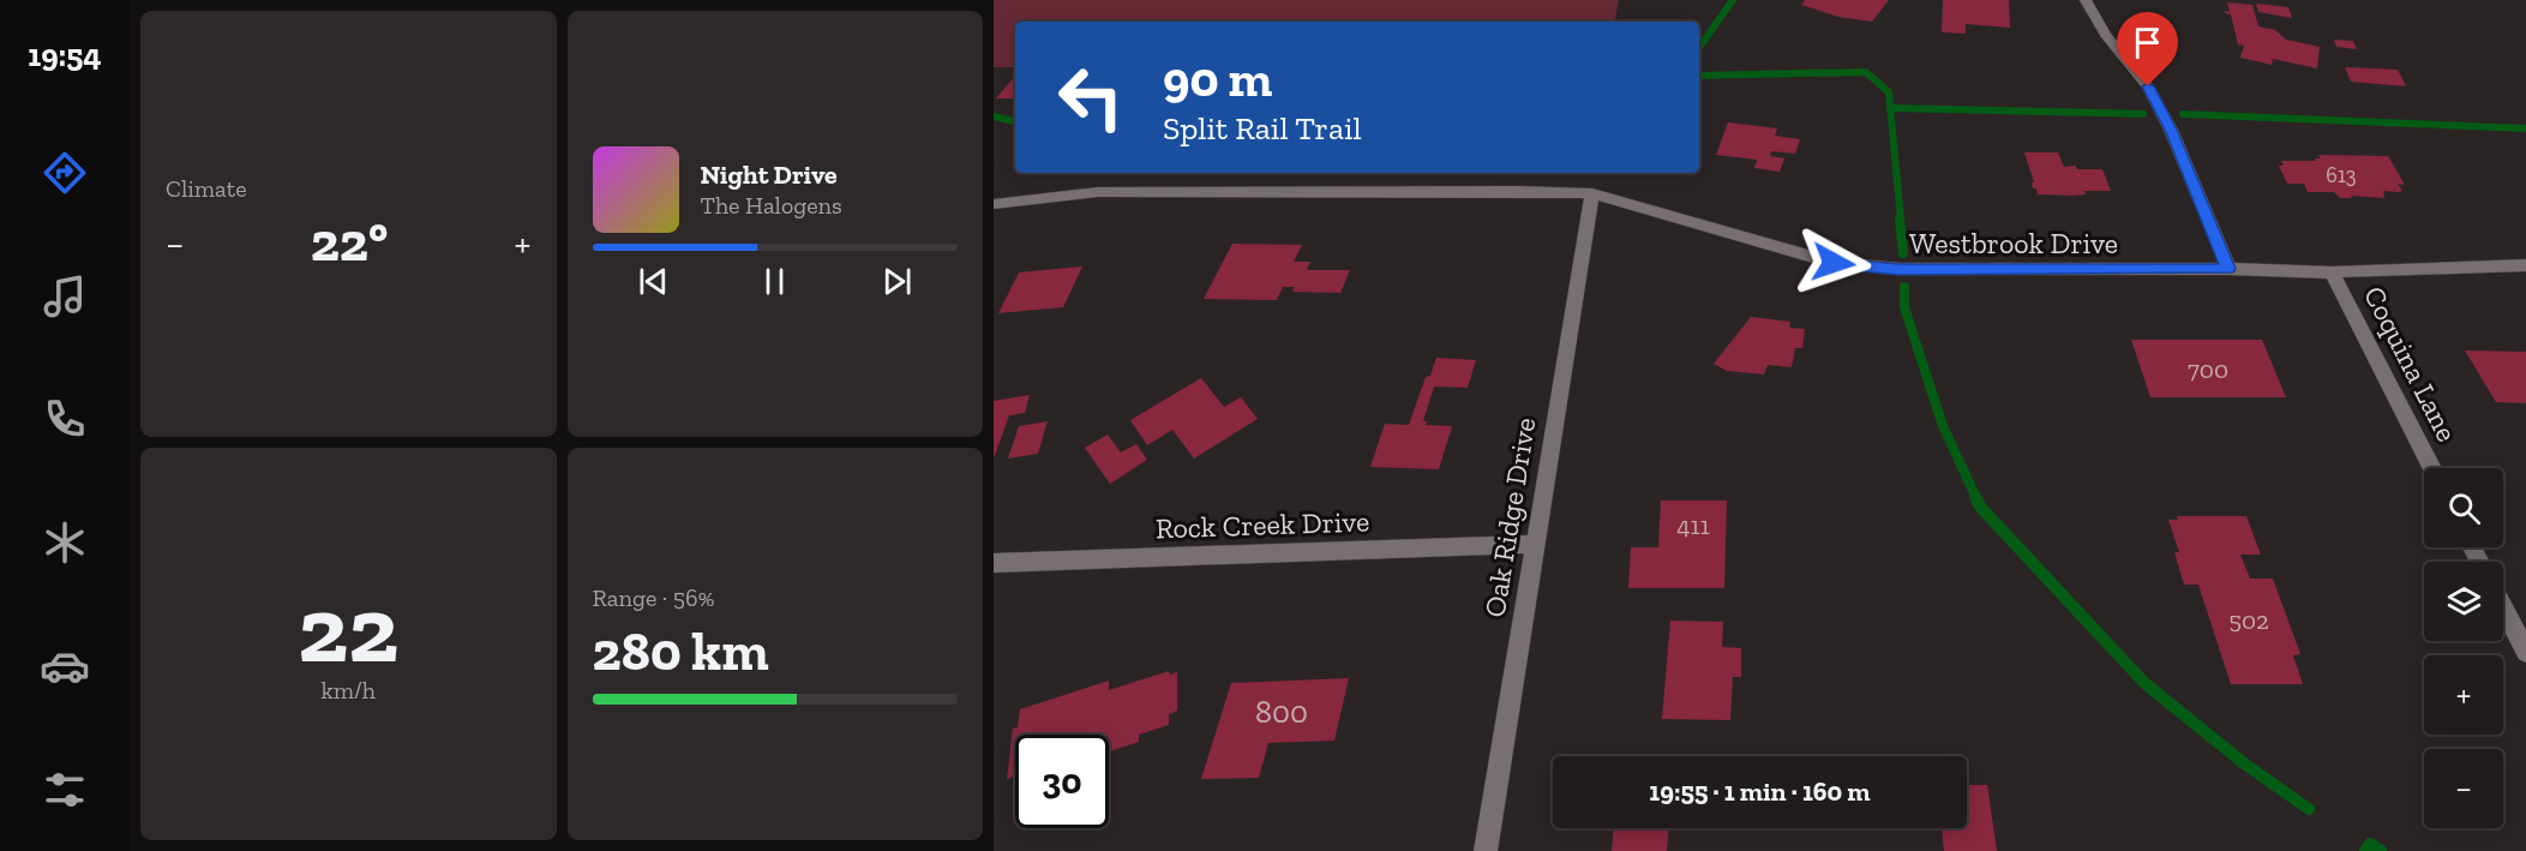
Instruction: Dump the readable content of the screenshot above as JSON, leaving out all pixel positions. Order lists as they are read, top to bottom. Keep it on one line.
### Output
{"streets":{"street":["Westbrook Drive","Coquina Lane","Oak Ridge Drive","Rock Creek Drive"]},"crossings":[["Westbrook Drive","Coquina Lane"],["Westbrook Drive","Oak Ridge Drive"],["Oak Ridge Drive","Rock Creek Drive"]],"house_numbers":["613","700","411","502","800"],"page":{"tabs":"19:54","tile":["Climate",["22","km/h"],["Range · 56%","280 km"]],"turn":["90 m","Split Rail Trail"],"song":["Night Drive","The Halogens"],"heat":["−","22°","+"],"map_buttons":["+","−"],"limit":"30","trip":"19:55 · 1 min · 160 m"}}
